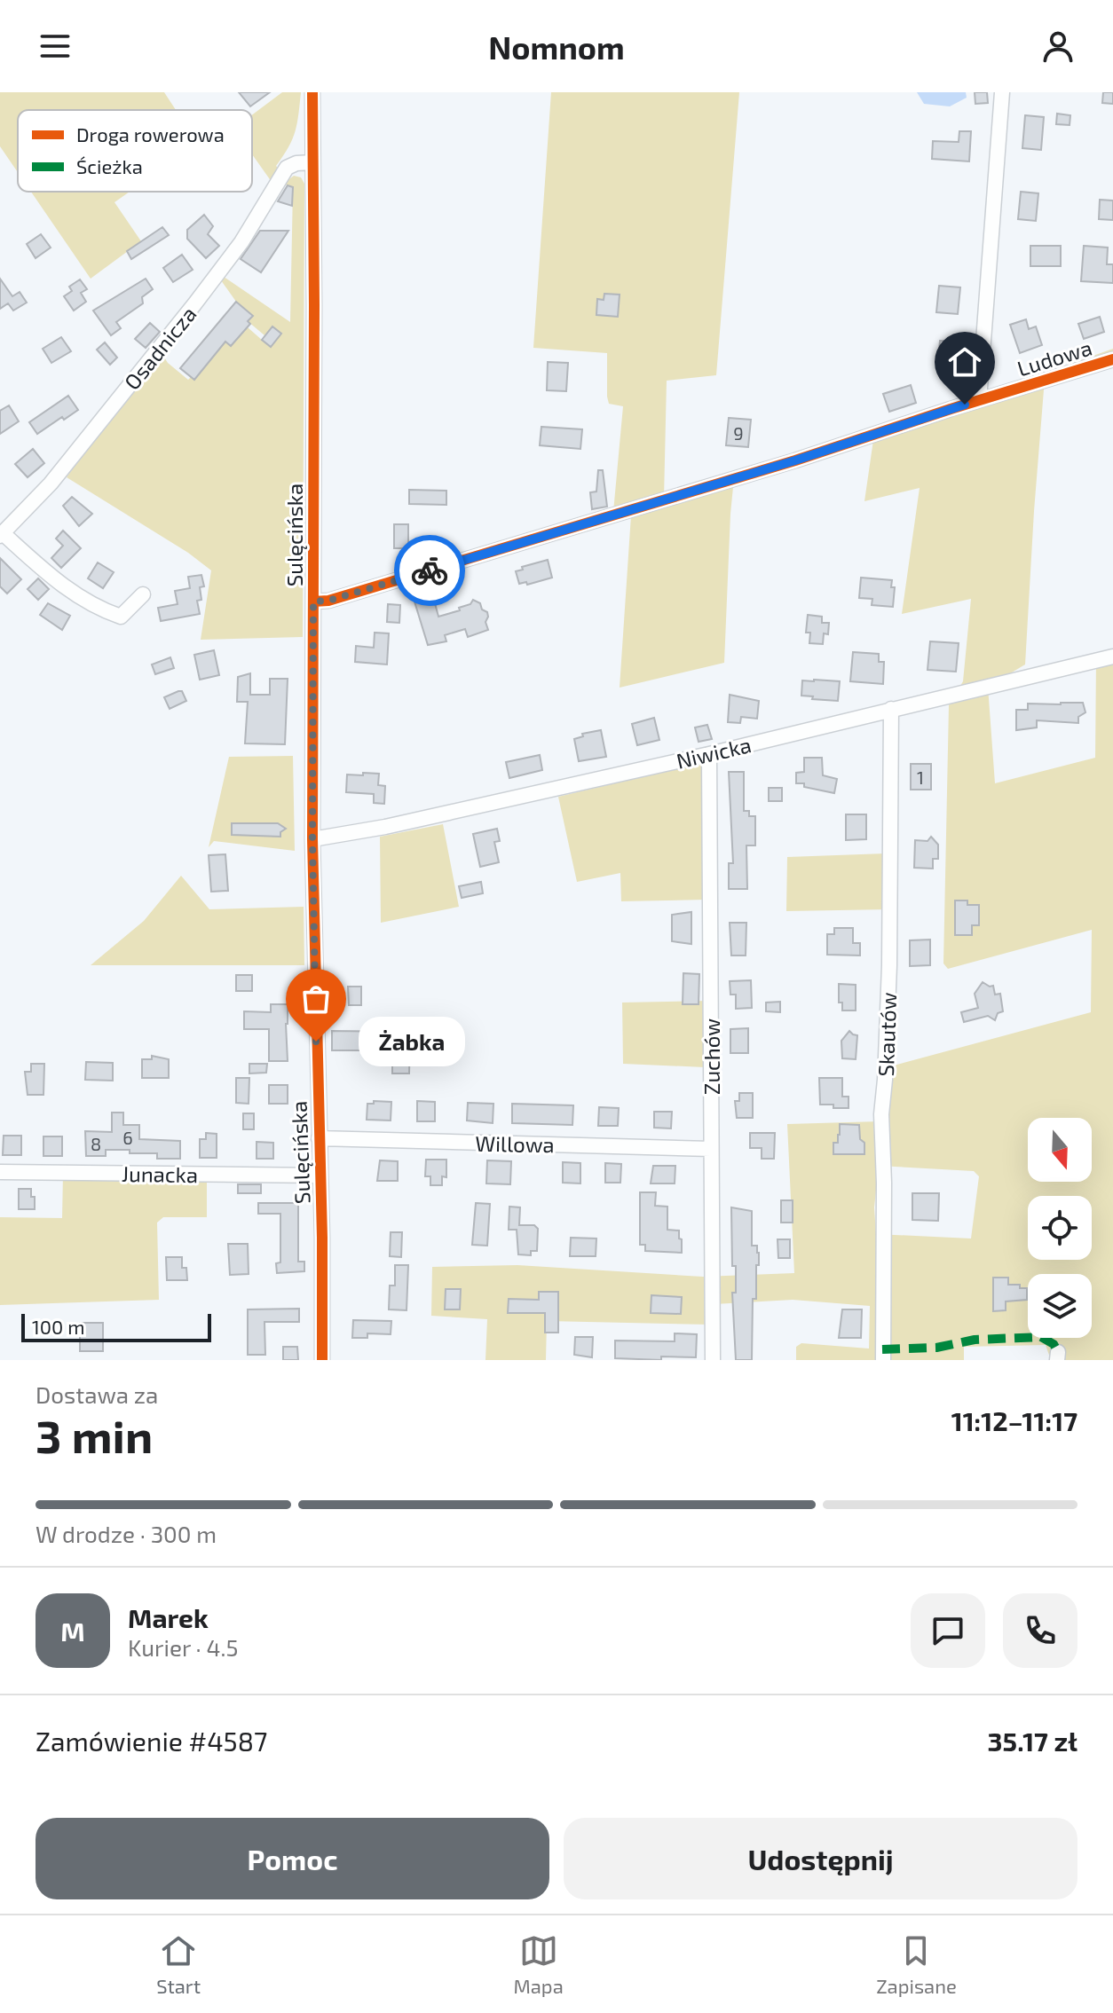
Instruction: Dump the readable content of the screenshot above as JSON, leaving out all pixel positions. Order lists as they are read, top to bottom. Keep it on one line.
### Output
{"streets":{"street":["Osadnicza","Ludowa","Sulęcińska","Niwicka","Skautów","Zuchów","Willowa","Junacka"]},"crossings":[["Osadnicza","Sulęcińska"],["Ludowa","Sulęcińska"],["Sulęcińska","Niwicka"],["Sulęcińska","Willowa"],["Sulęcińska","Junacka"],["Niwicka","Skautów"],["Niwicka","Zuchów"],["Zuchów","Willowa"]],"places":["Żabka"],"house_numbers":["9","1","6","8"],"legend":["Droga rowerowa","Ścieżka"],"scale_bar":"100 m","north":"bottom","page":{"header":"Nomnom","bubble":"Żabka","scale":"100 m","heading":["3 min","Dostawa za","11:12–11:17"],"panel":["Marek","Kurier · 4.5","Zamówienie #4587","35.17 zł"],"bar":"W drodze · 300 m","round":"M","buttons":["Pomoc","Udostępnij"],"tabs":["Start","Mapa","Zapisane"]}}
